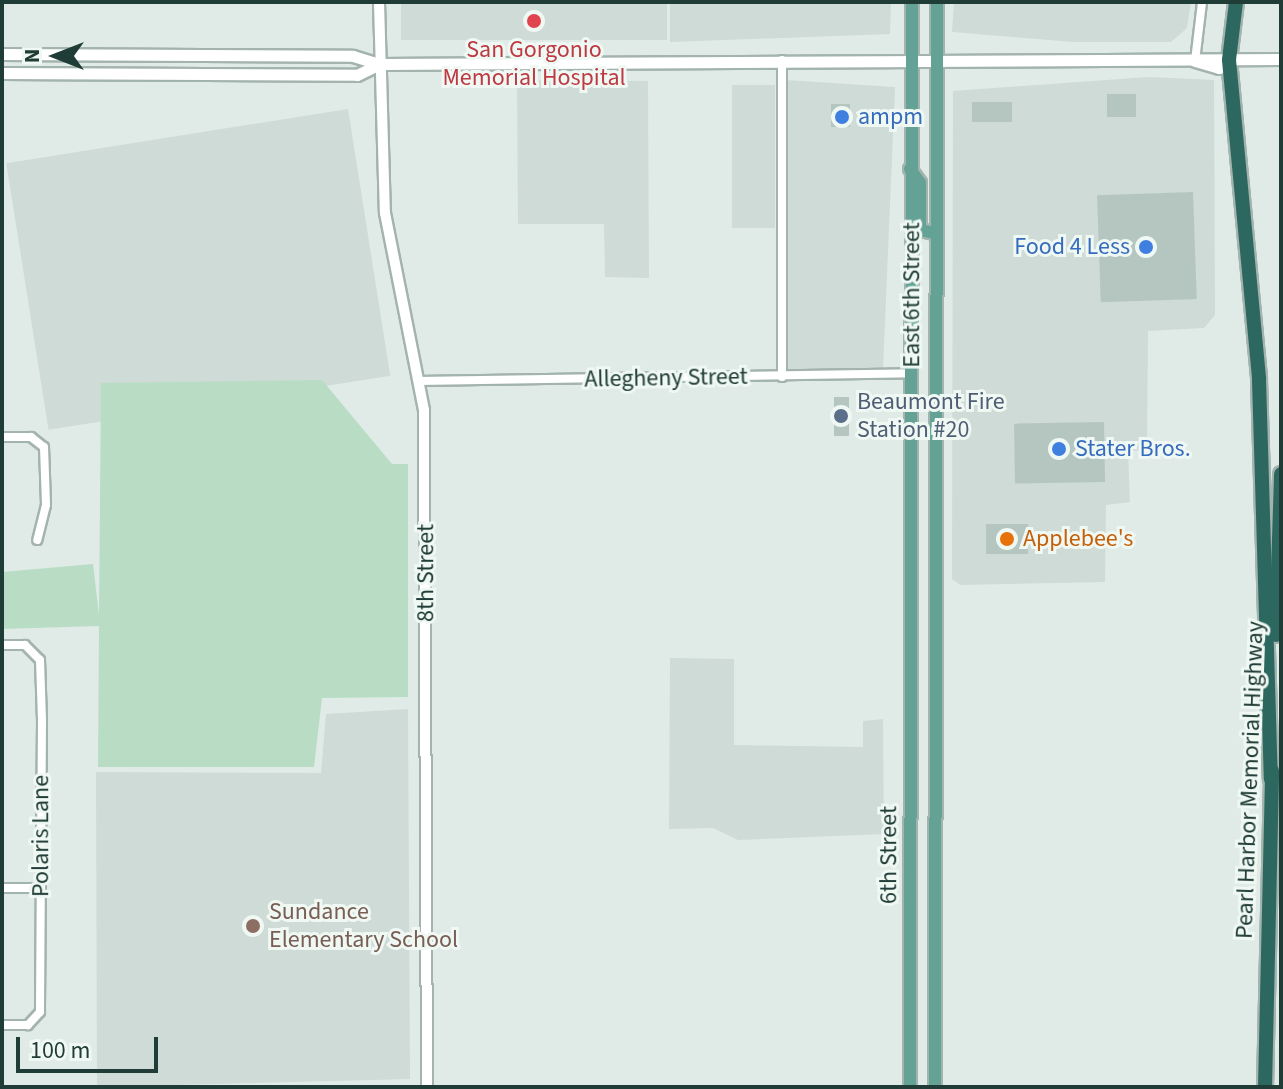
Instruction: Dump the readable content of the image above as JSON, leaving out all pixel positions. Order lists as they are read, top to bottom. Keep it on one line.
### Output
{"streets":{"highway":["Pearl Harbor Memorial Highway"],"main road":["East 6th Street","6th Street"],"street":["Allegheny Street","8th Street","Polaris Lane"]},"crossings":[["East 6th Street","Allegheny Street"],["East 6th Street","6th Street"],["Allegheny Street","8th Street"]],"places":["San Gorgonio Memorial Hospital","ampm","Food 4 Less","Beaumont Fire Station #20","Stater Bros.","Applebee's","Sundance Elementary School"],"scale_bar":"100 m","north":"left"}
